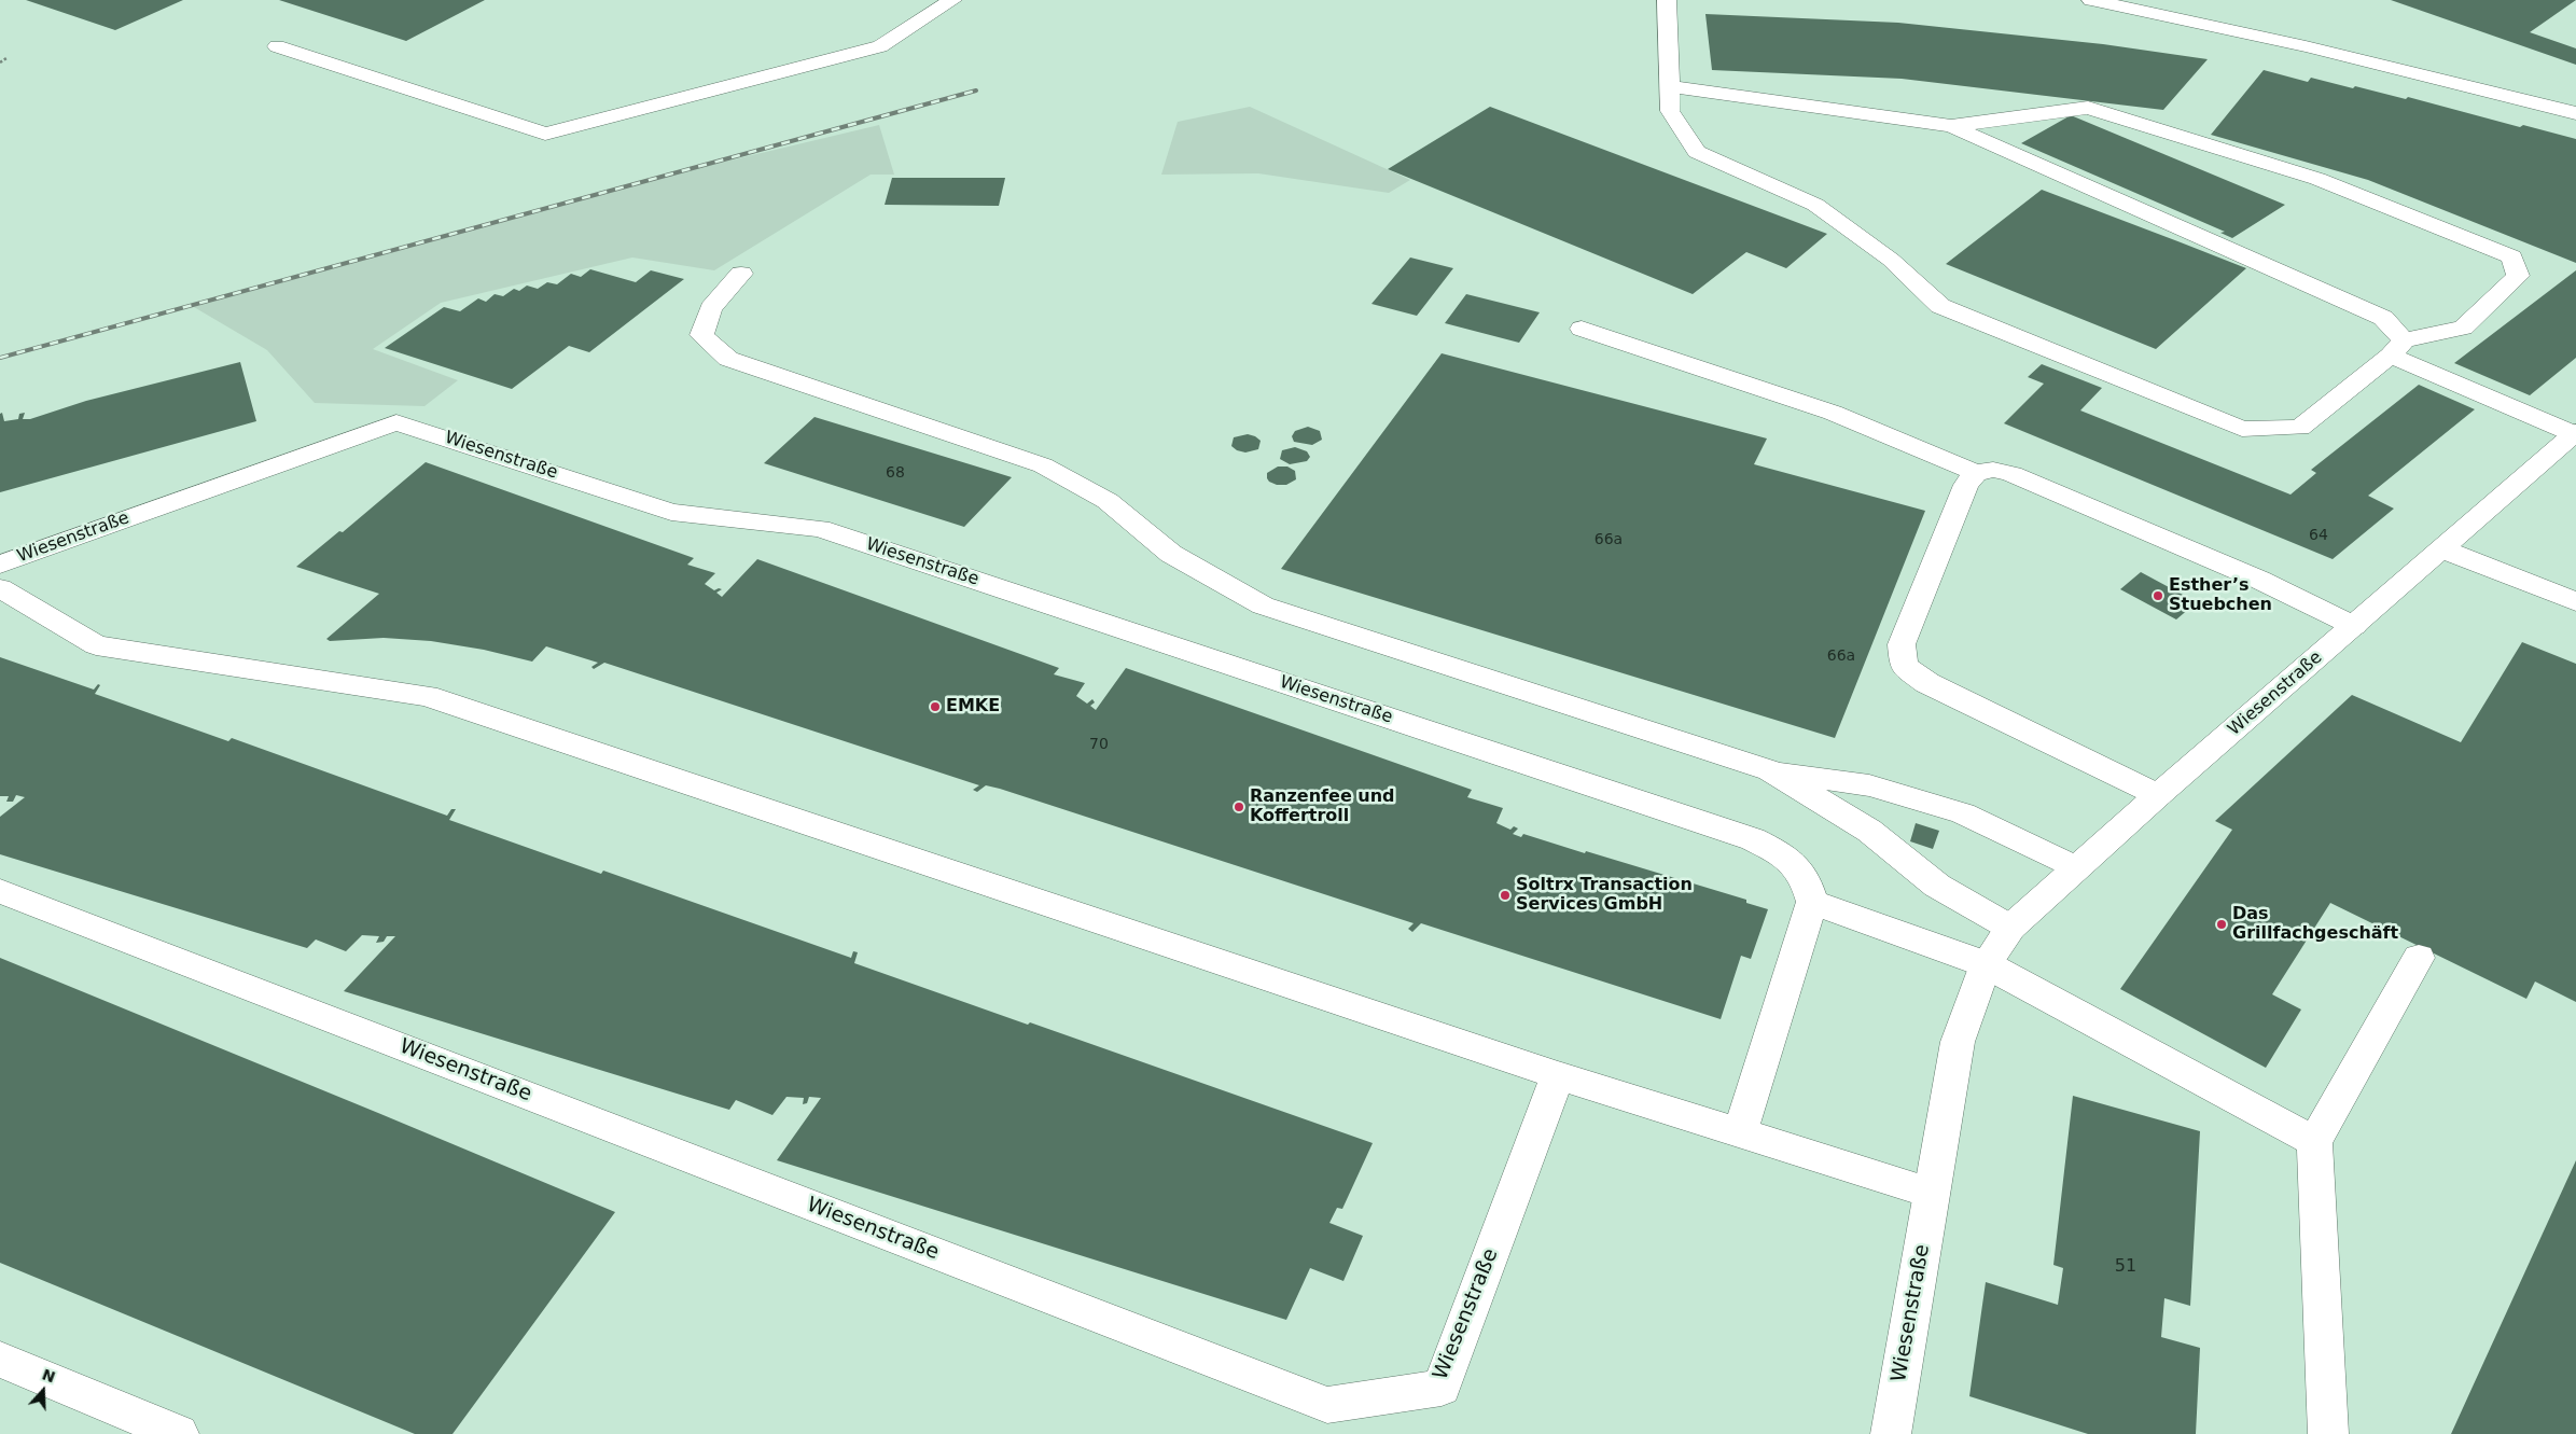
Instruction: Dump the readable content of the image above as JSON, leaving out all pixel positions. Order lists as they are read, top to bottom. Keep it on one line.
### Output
{"streets":{"street":["Wiesenstraße"]},"places":["Esther’s Stuebchen","EMKE","Ranzenfee und Koffertroll","Soltrx Transaction Services GmbH","Das Grillfachgeschäft"],"house_numbers":["68","64","66a","66a","70","51"],"north":"top"}
